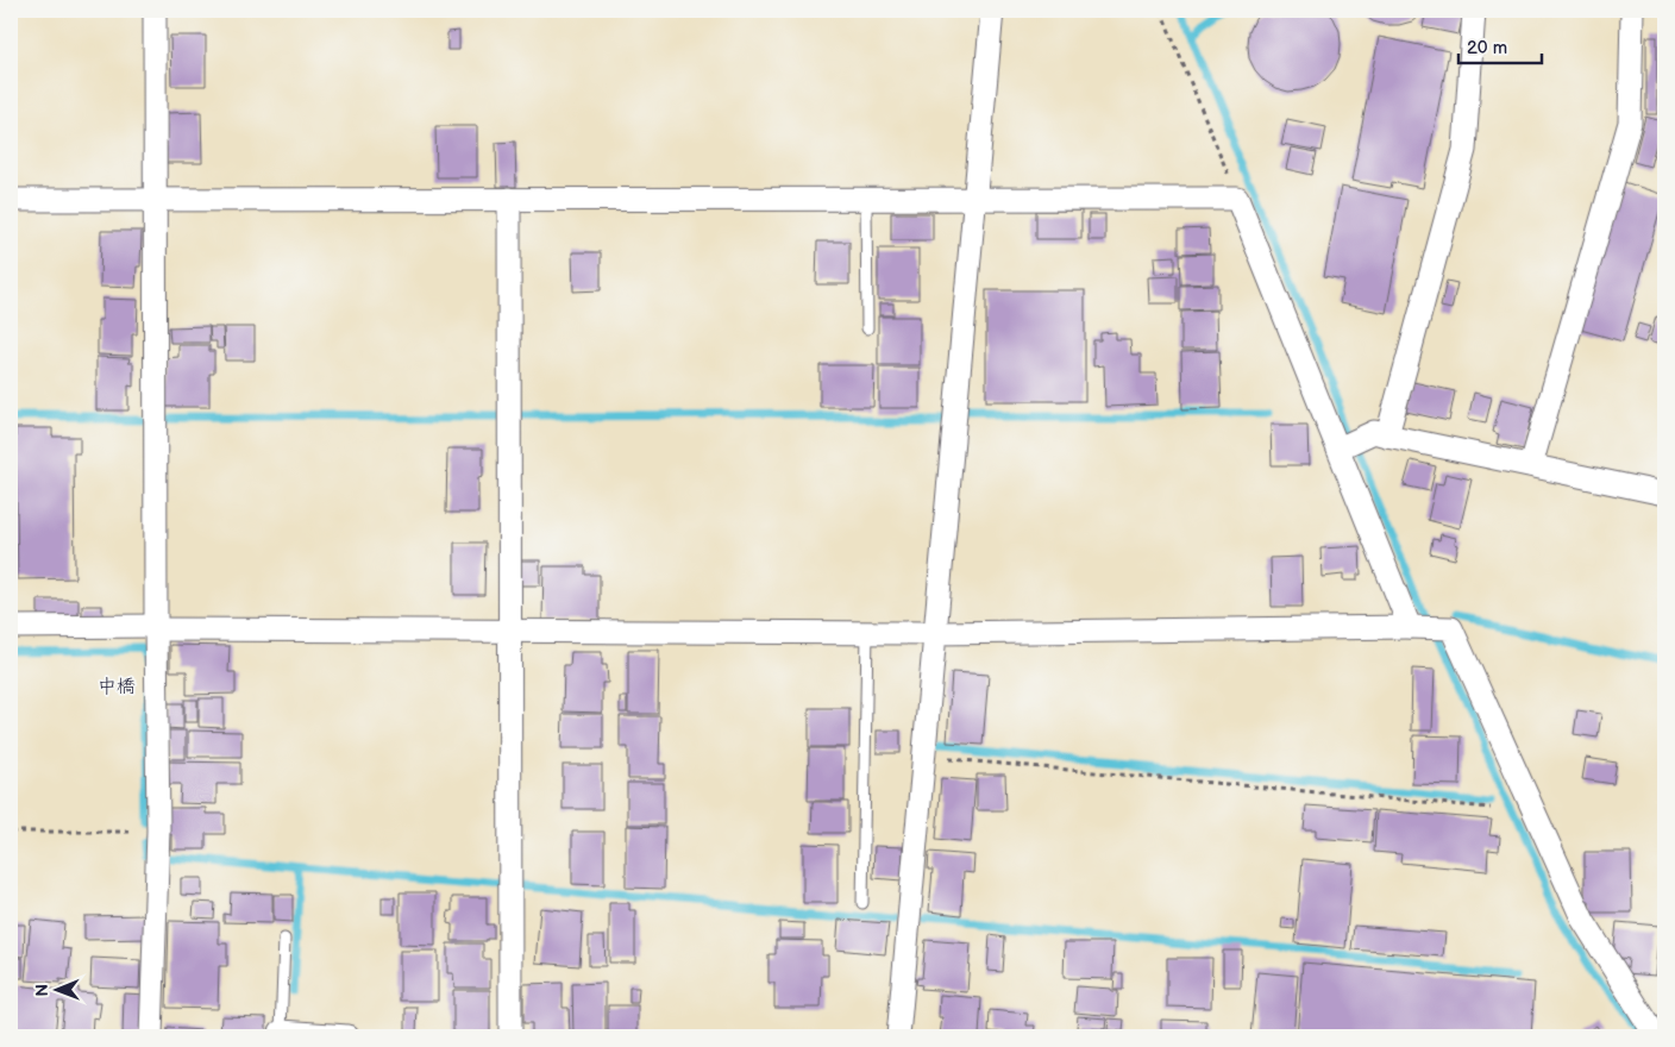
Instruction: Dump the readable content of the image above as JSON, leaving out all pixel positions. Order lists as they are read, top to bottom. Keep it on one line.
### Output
{"districts":["中橋"],"scale_bar":"20 m","north":"left"}
